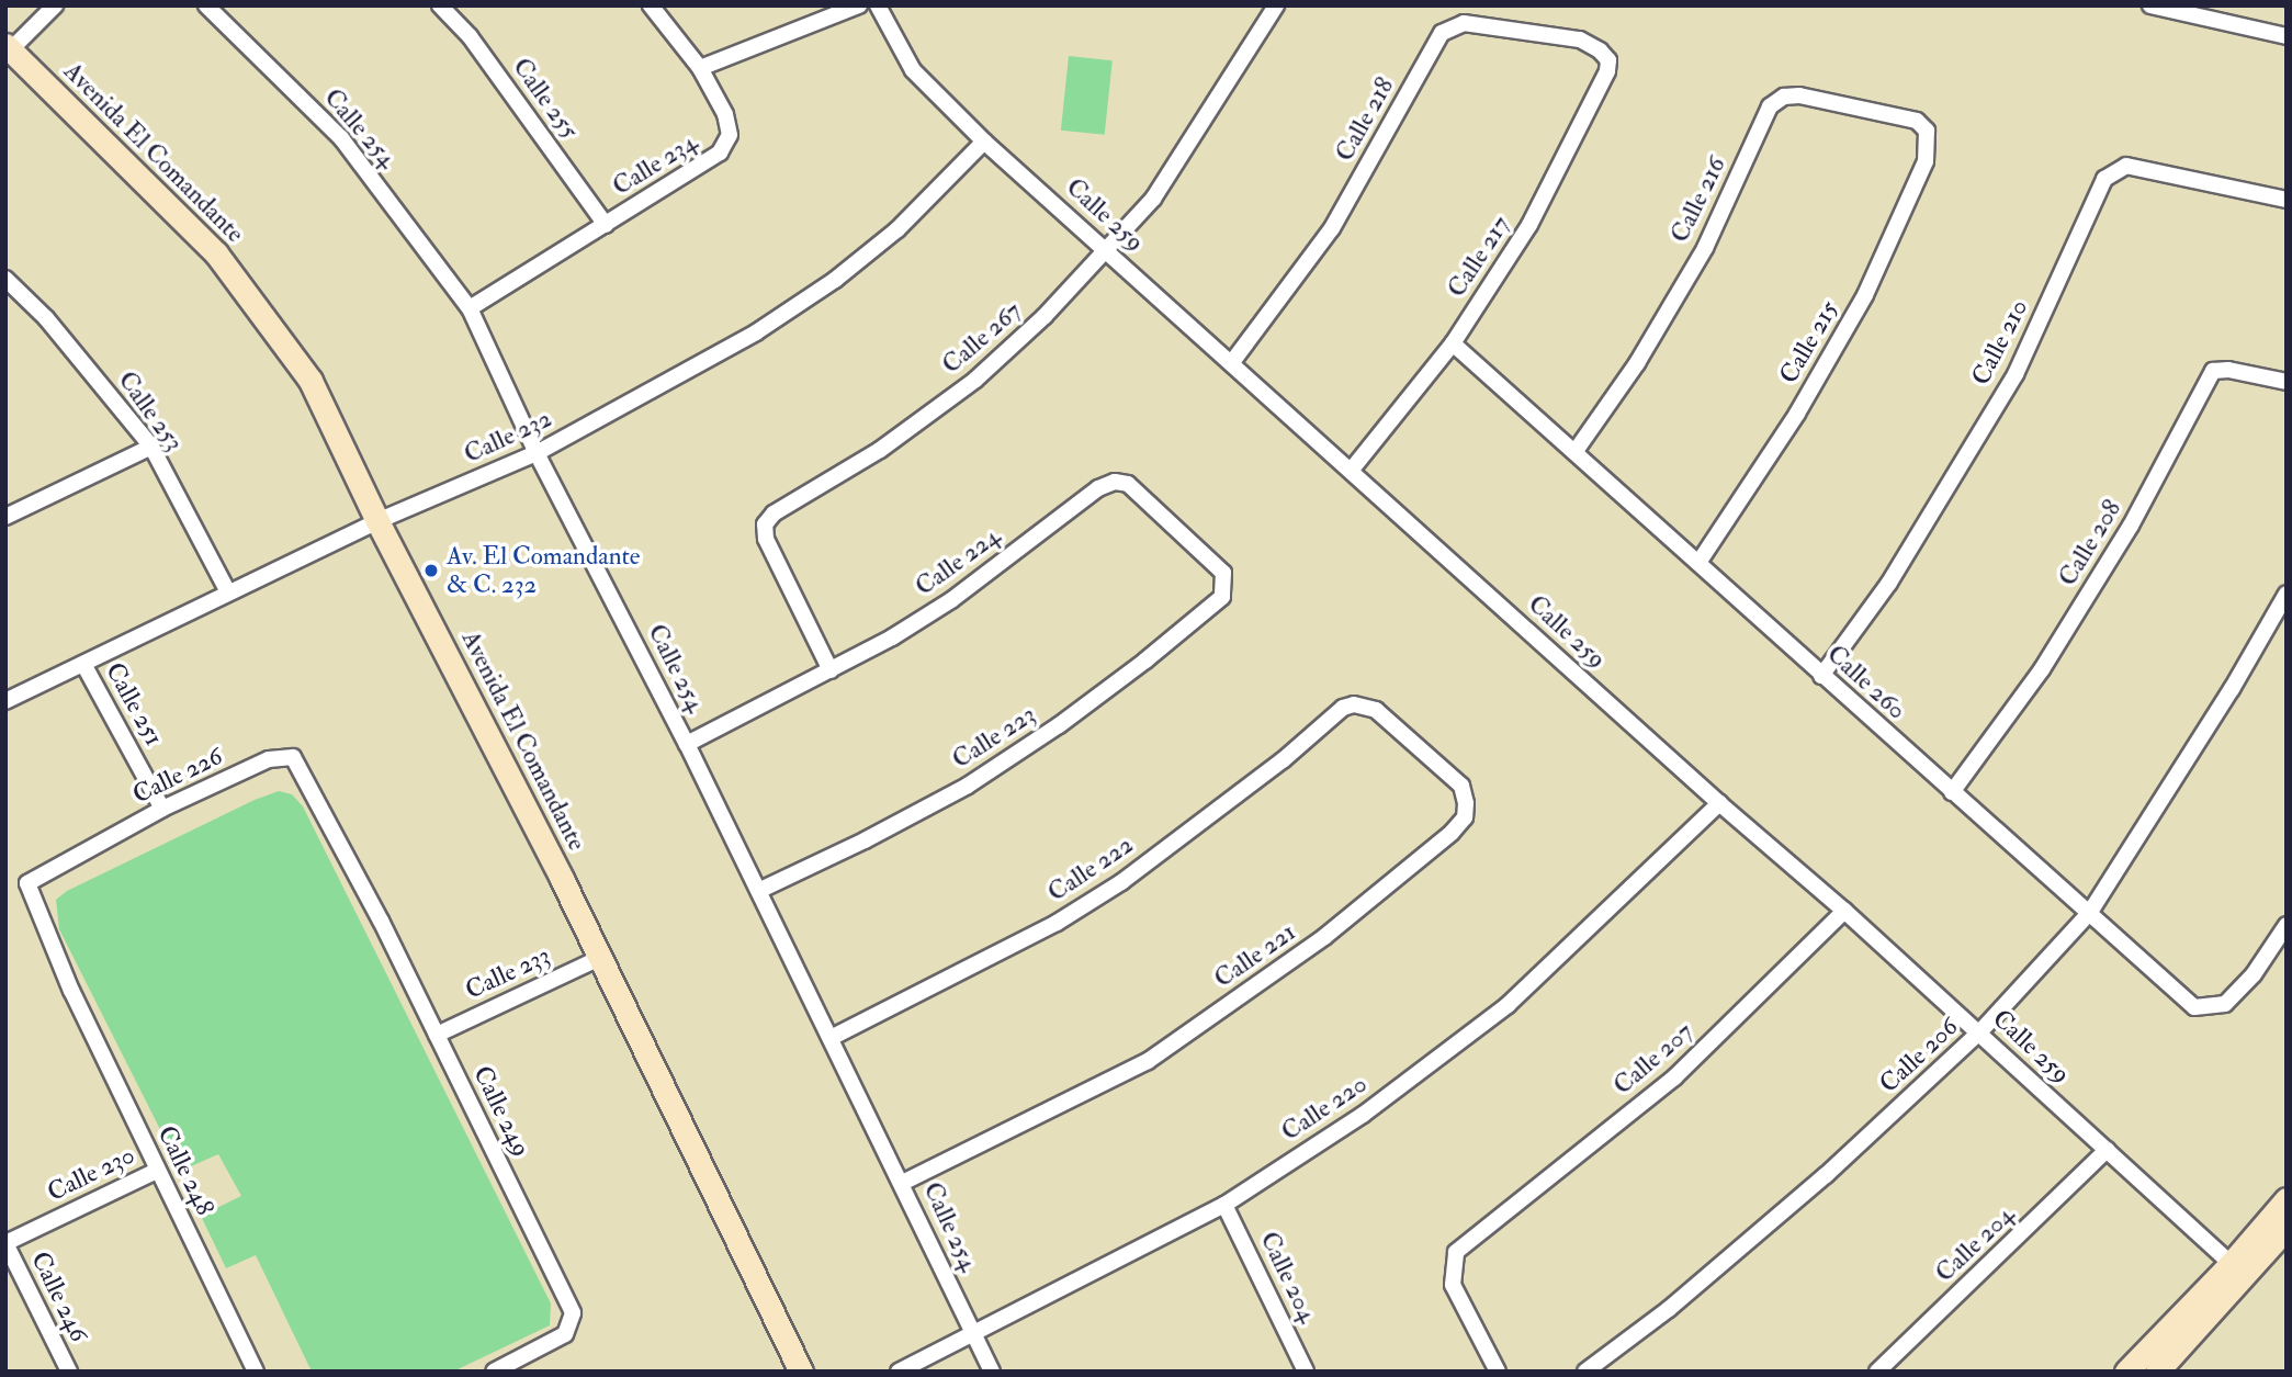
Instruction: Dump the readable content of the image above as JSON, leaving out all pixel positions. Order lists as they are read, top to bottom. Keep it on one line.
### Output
{"streets":{"street":["Calle 255","Calle 218","Calle 254","Avenida El Comandante","Calle 234","Calle 216","Calle 259","Calle 217","Calle 267","Calle 215","Calle 210","Calle 253","Calle 232","Calle 208","Calle 224","Calle 260","Calle 251","Calle 223","Calle 226","Calle 222","Calle 221","Calle 233","Calle 206","Calle 207","Calle 220","Calle 249","Calle 248","Calle 230","Calle 204","Calle 246"]},"crossings":[["Calle 255","Calle 234"],["Calle 218","Calle 259"],["Calle 218","Calle 217"],["Calle 254","Calle 234"],["Calle 254","Calle 232"],["Calle 254","Calle 224"],["Calle 254","Calle 223"],["Calle 254","Calle 222"],["Calle 254","Calle 221"],["Calle 254","Calle 220"],["Avenida El Comandante","Calle 232"],["Avenida El Comandante","Calle 233"],["Calle 216","Calle 215"],["Calle 216","Calle 260"],["Calle 259","Calle 217"],["Calle 259","Calle 267"],["Calle 259","Calle 232"],["Calle 259","Calle 206"],["Calle 259","Calle 207"],["Calle 259","Calle 220"],["Calle 259","Calle 204"],["Calle 217","Calle 260"],["Calle 267","Calle 224"],["Calle 215","Calle 260"],["Calle 210","Calle 260"],["Calle 253","Calle 232"],["Calle 232","Calle 251"],["Calle 208","Calle 260"],["Calle 224","Calle 223"],["Calle 260","Calle 206"],["Calle 251","Calle 226"],["Calle 226","Calle 249"],["Calle 226","Calle 248"],["Calle 222","Calle 221"],["Calle 233","Calle 249"],["Calle 220","Calle 204"],["Calle 248","Calle 230"],["Calle 230","Calle 246"]],"places":["Av. El Comandante & C. 232"]}
